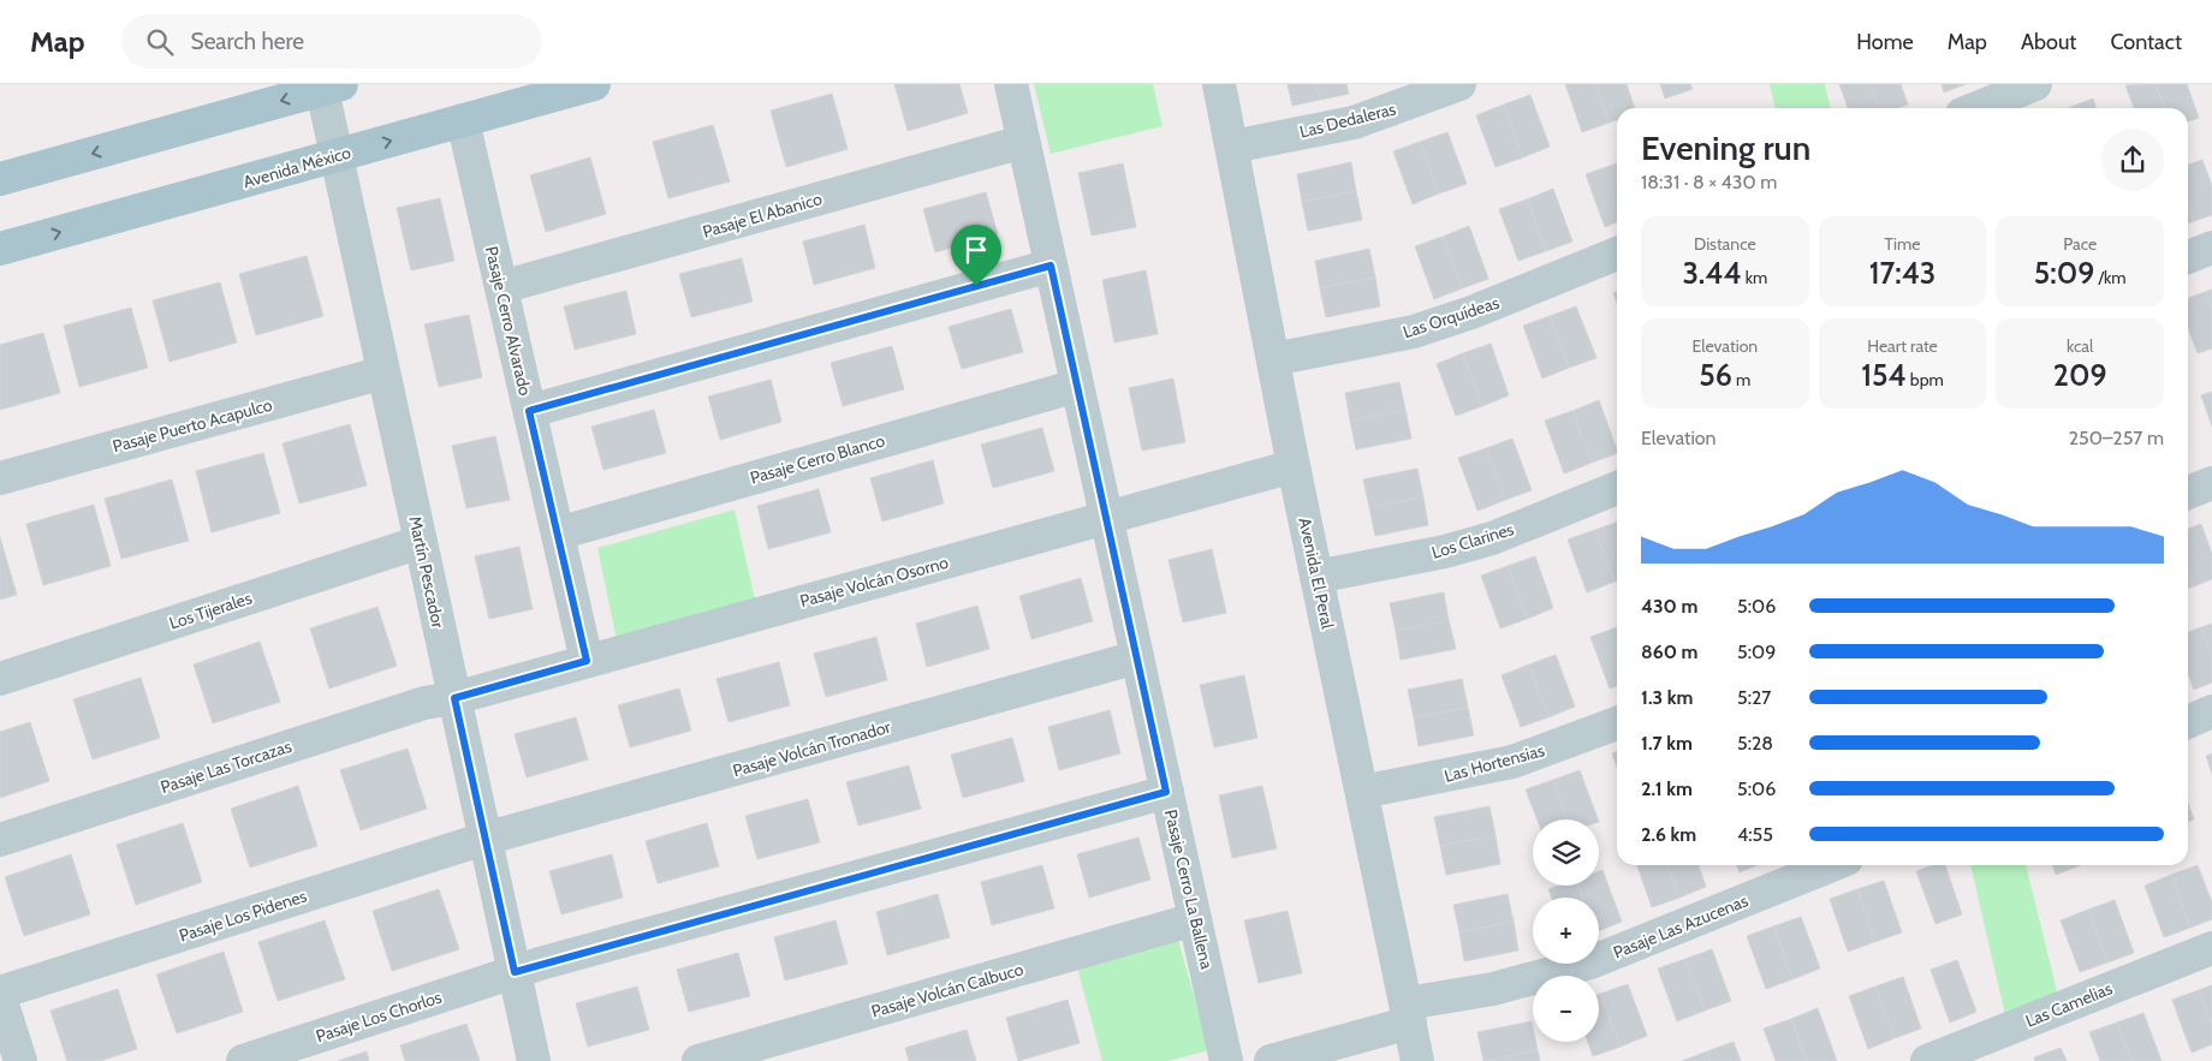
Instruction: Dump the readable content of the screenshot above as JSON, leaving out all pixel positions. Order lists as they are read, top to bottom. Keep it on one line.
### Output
{"streets":{"main road":["Avenida México"],"street":["Las Dedaleras","Pasaje El Abanico","Las Orquídeas","Pasaje Cerro Alvarado","Pasaje Puerto Acapulco","Pasaje Cerro Blanco","Los Clarines","Martín Pescador","Avenida El Peral","Pasaje Volcán Osorno","Los Tijerales","Pasaje Volcán Tronador","Las Hortensias","Pasaje Las Torcazas","Pasaje Cerro La Ballena","Pasaje Los Pidenes","Pasaje Las Azucenas","Pasaje Volcán Calbuco","Las Camelias","Pasaje Los Chorlos"]},"crossings":[["Las Dedaleras","Avenida El Peral"],["Avenida México","Pasaje Cerro Alvarado"],["Avenida México","Martín Pescador"],["Pasaje El Abanico","Pasaje Cerro Alvarado"],["Pasaje El Abanico","Pasaje Cerro La Ballena"],["Las Orquídeas","Avenida El Peral"],["Pasaje Cerro Alvarado","Pasaje Cerro Blanco"],["Pasaje Cerro Alvarado","Pasaje Volcán Osorno"],["Pasaje Puerto Acapulco","Martín Pescador"],["Pasaje Cerro Blanco","Pasaje Cerro La Ballena"],["Los Clarines","Avenida El Peral"],["Martín Pescador","Pasaje Volcán Osorno"],["Martín Pescador","Los Tijerales"],["Martín Pescador","Pasaje Volcán Tronador"],["Martín Pescador","Pasaje Las Torcazas"],["Martín Pescador","Pasaje Los Pidenes"],["Martín Pescador","Pasaje Los Chorlos"],["Avenida El Peral","Pasaje Volcán Osorno"],["Avenida El Peral","Las Hortensias"],["Avenida El Peral","Pasaje Las Azucenas"],["Pasaje Volcán Osorno","Pasaje Las Torcazas"],["Pasaje Volcán Osorno","Pasaje Cerro La Ballena"],["Pasaje Volcán Tronador","Pasaje Cerro La Ballena"],["Pasaje Volcán Tronador","Pasaje Los Pidenes"],["Pasaje Cerro La Ballena","Pasaje Volcán Calbuco"],["Pasaje Cerro La Ballena","Pasaje Los Chorlos"]],"page":{"header":"Map","search":"Search here","nav":["Home","Map","About","Contact"],"heading":["Evening run","18:31 · 8 × 430 m"],"stats":[["Distance","3.44 km"],["Time","17:43"],["Pace","5:09 /km"],["Elevation","56 m"],["Heart rate","154 bpm"],["kcal","209"]],"chart":["Elevation","250–257 m"],"list":[{"name":"430 m","note":"5:06"},{"name":"860 m","note":"5:09"},{"name":"1.3 km","note":"5:27"},{"name":"1.7 km","note":"5:28"},{"name":"2.1 km","note":"5:06"},{"name":"2.6 km","note":"4:55"}],"map_buttons":["+","−"]}}
